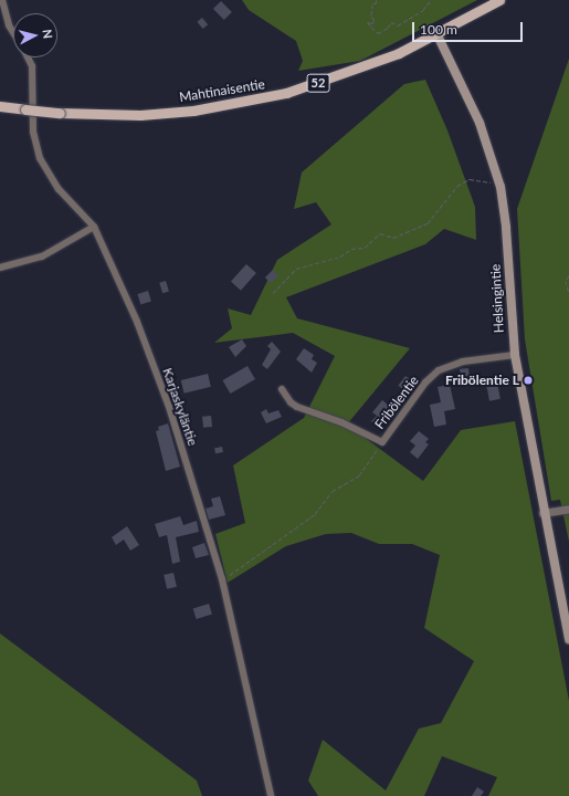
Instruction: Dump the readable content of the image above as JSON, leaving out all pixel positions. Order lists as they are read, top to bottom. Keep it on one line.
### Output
{"streets":{"main road":["52","Mahtinaisentie","Helsingintie"],"street":["Fribölentie","Karjaskyläntie"]},"crossings":[["52","Mahtinaisentie"],["52","Helsingintie"],["Mahtinaisentie","Helsingintie"],["Helsingintie","Fribölentie"]],"places":["Fribölentie L"],"scale_bar":"100 m","north":"right"}
